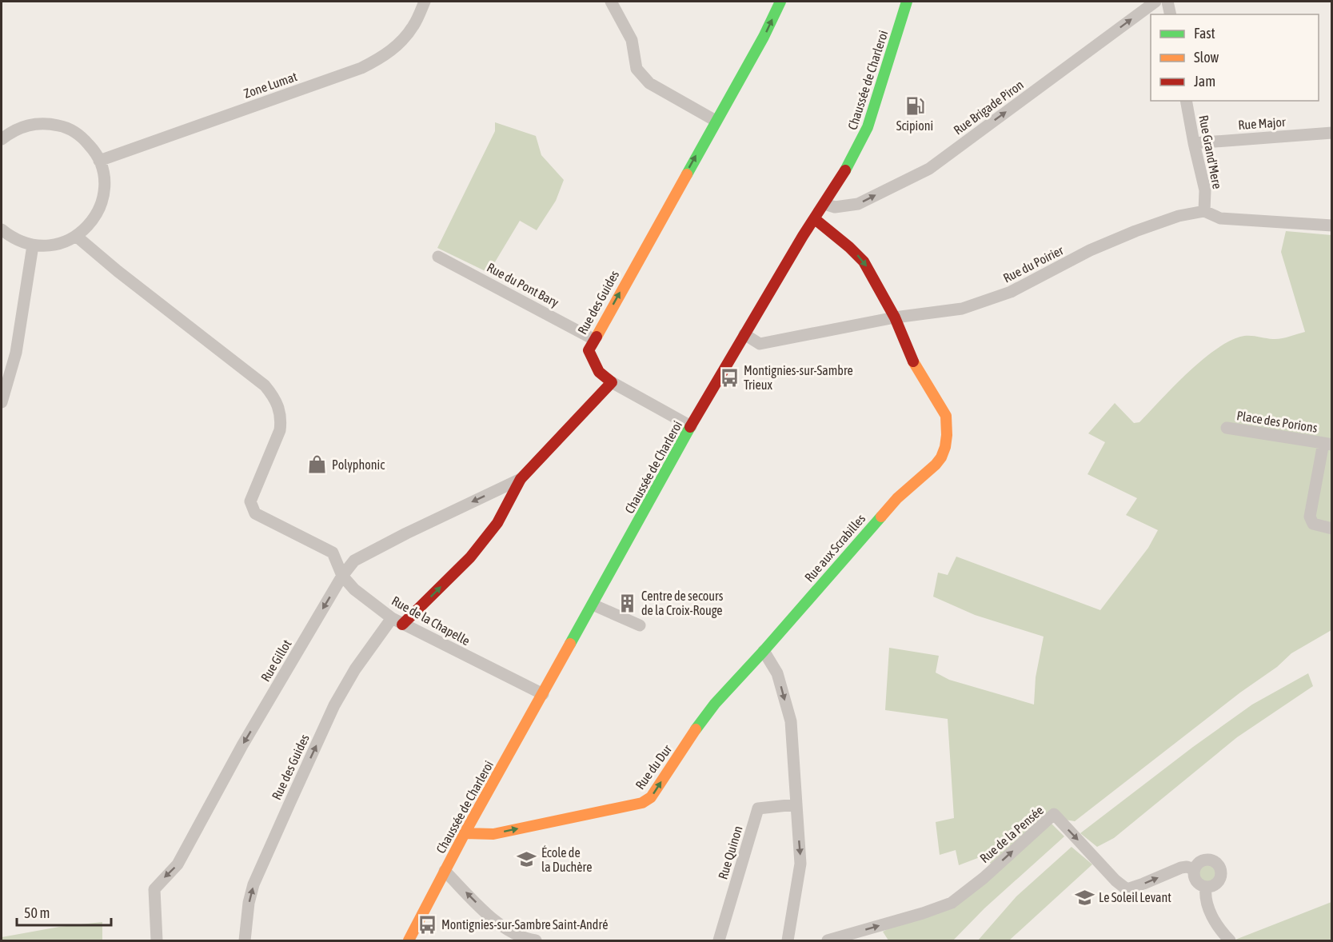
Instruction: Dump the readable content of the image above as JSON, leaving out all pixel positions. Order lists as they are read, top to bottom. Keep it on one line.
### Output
{"streets":{"street":["Chaussée de Charleroi","Zone Lumat","Rue Brigade Piron","Rue Major","Rue Grand'Mere","Rue du Poirier","Rue du Pont Bary","Rue des Guides","Place des Porions","Rue aux Scrabilles","Rue de la Chapelle","Rue Gillot","Rue du Dur","Rue de la Pensée","Rue Quinon"]},"crossings":[["Chaussée de Charleroi","Rue Brigade Piron"],["Chaussée de Charleroi","Rue du Poirier"],["Chaussée de Charleroi","Rue aux Scrabilles"],["Chaussée de Charleroi","Rue de la Chapelle"],["Chaussée de Charleroi","Rue du Dur"],["Rue Major","Rue Grand'Mere"],["Rue Grand'Mere","Rue du Poirier"],["Rue du Poirier","Rue aux Scrabilles"],["Rue du Pont Bary","Rue des Guides"],["Rue des Guides","Rue de la Chapelle"],["Rue des Guides","Rue Gillot"],["Rue aux Scrabilles","Rue du Dur"],["Rue de la Chapelle","Rue Gillot"]],"one_way":["Rue Brigade Piron","Rue des Guides","Rue Gillot","Rue du Dur","Rue de la Pensée"],"places":{"fuel station":["Scipioni"],"bus stop":["Montignies-sur-Sambre Trieux","Montignies-sur-Sambre Saint-André"],"shop":["Polyphonic"],"building":["Centre de secours de la Croix-Rouge"],"school or university":["École de la Duchère","Le Soleil Levant"]},"legend":["Fast","Slow","Jam"],"scale_bar":"50 m"}
